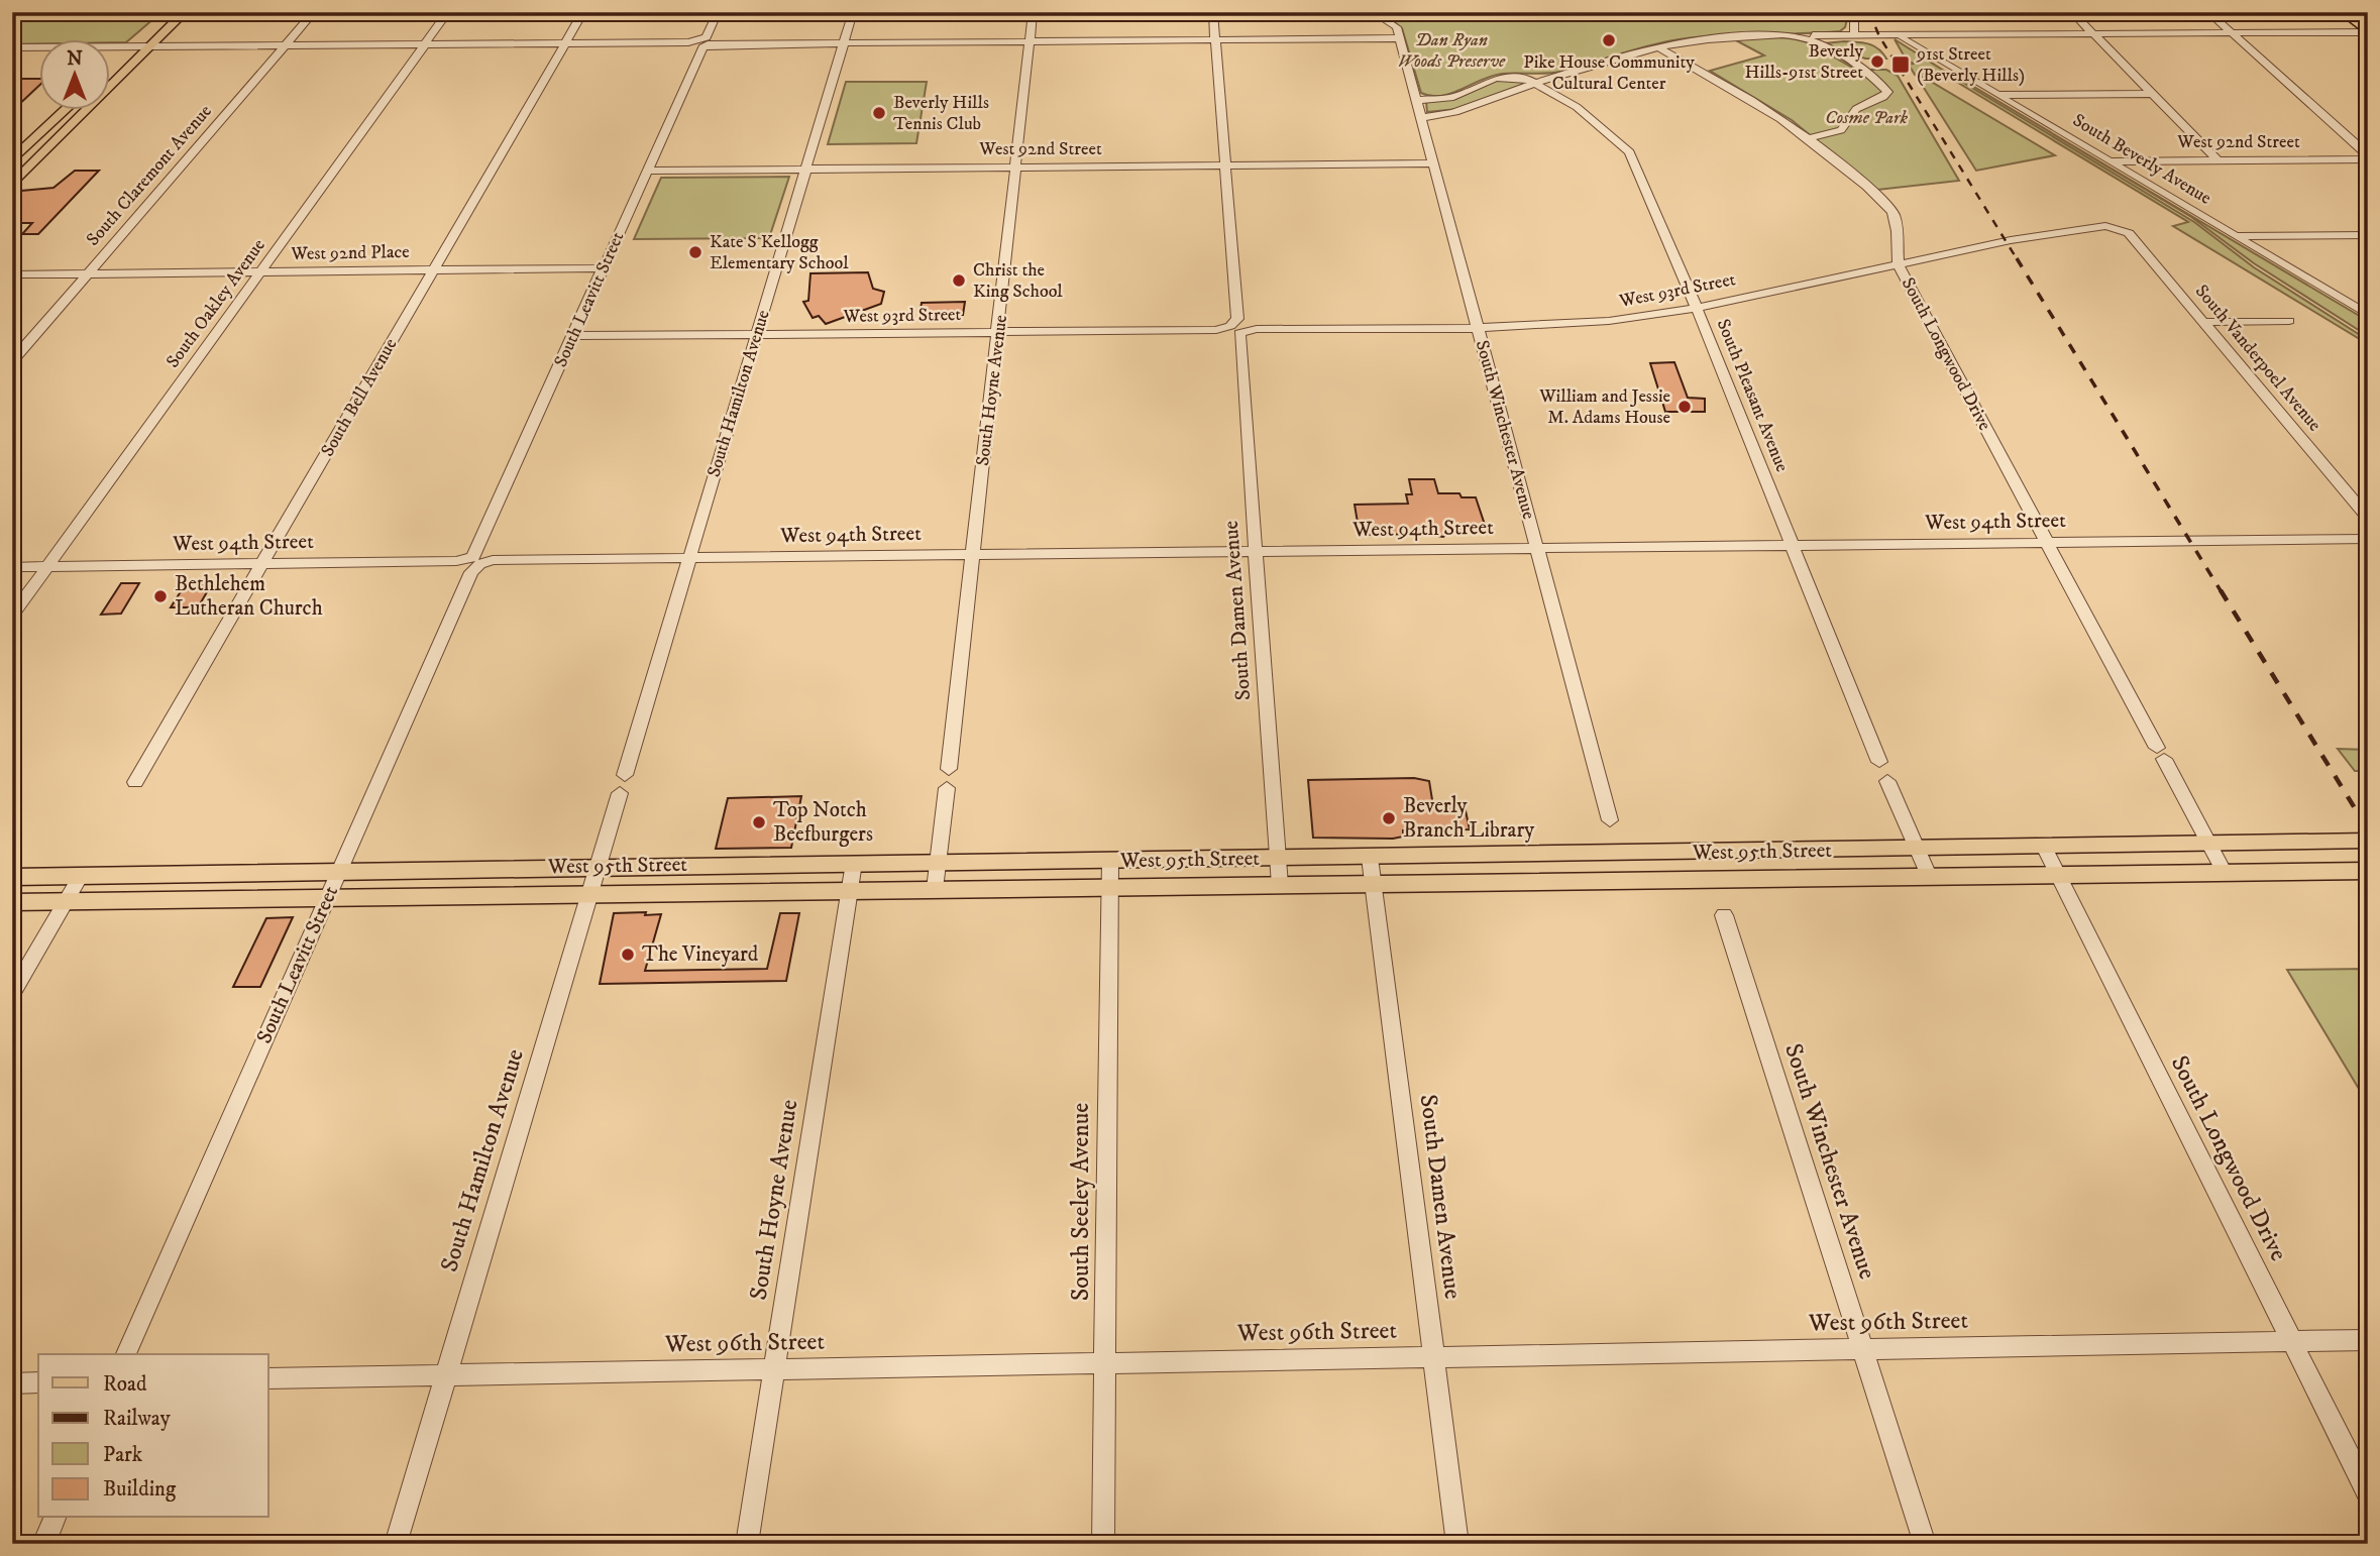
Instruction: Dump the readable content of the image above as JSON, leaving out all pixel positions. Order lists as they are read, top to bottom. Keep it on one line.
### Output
{"streets":{"main road":["West 95th Street"],"street":["West 92nd Street","South Beverly Avenue","South Claremont Avenue","West 92nd Place","West 93rd Street","South Leavitt Street","South Oakley Avenue","South Longwood Drive","South Vanderpoel Avenue","South Hoyne Avenue","South Hamilton Avenue","South Pleasant Avenue","South Bell Avenue","South Winchester Avenue","West 94th Street","South Damen Avenue","South Seeley Avenue","West 96th Street"]},"crossings":[["West 92nd Street","South Beverly Avenue"],["West 92nd Street","South Leavitt Street"],["West 92nd Street","South Hoyne Avenue"],["West 92nd Street","South Hamilton Avenue"],["West 92nd Street","South Winchester Avenue"],["West 92nd Street","South Damen Avenue"],["South Claremont Avenue","West 92nd Place"],["West 92nd Place","South Leavitt Street"],["West 92nd Place","South Oakley Avenue"],["West 92nd Place","South Bell Avenue"],["West 93rd Street","South Leavitt Street"],["West 93rd Street","South Longwood Drive"],["West 93rd Street","South Vanderpoel Avenue"],["West 93rd Street","South Hoyne Avenue"],["West 93rd Street","South Hamilton Avenue"],["West 93rd Street","South Pleasant Avenue"],["West 93rd Street","South Winchester Avenue"],["West 93rd Street","South Damen Avenue"],["South Leavitt Street","West 94th Street"],["South Leavitt Street","West 95th Street"],["South Oakley Avenue","West 94th Street"],["South Longwood Drive","West 94th Street"],["South Longwood Drive","West 95th Street"],["South Longwood Drive","West 96th Street"],["South Hoyne Avenue","West 94th Street"],["South Hoyne Avenue","West 95th Street"],["South Hoyne Avenue","West 96th Street"],["South Hamilton Avenue","West 94th Street"],["South Hamilton Avenue","West 95th Street"],["South Hamilton Avenue","West 96th Street"],["South Pleasant Avenue","West 94th Street"],["South Bell Avenue","West 94th Street"],["South Winchester Avenue","West 94th Street"],["South Winchester Avenue","West 96th Street"],["West 94th Street","South Damen Avenue"],["South Damen Avenue","West 95th Street"],["South Damen Avenue","West 96th Street"],["West 95th Street","South Seeley Avenue"],["South Seeley Avenue","West 96th Street"]],"parks":["Dan Ryan Woods Preserve","Cosme Park"],"places":{"other":["Pike House Community Cultural Center","Beverly Hills-91st Street","Beverly Hills Tennis Club","Kate S Kellogg Elementary School","Christ the King School","William and Jessie M. Adams House","Bethlehem Lutheran Church","Beverly Branch Library","Top Notch Beefburgers","The Vineyard"],"transit":["91st Street (Beverly Hills)"]},"legend":["Road","Railway","Park","Building"],"north":"top"}
